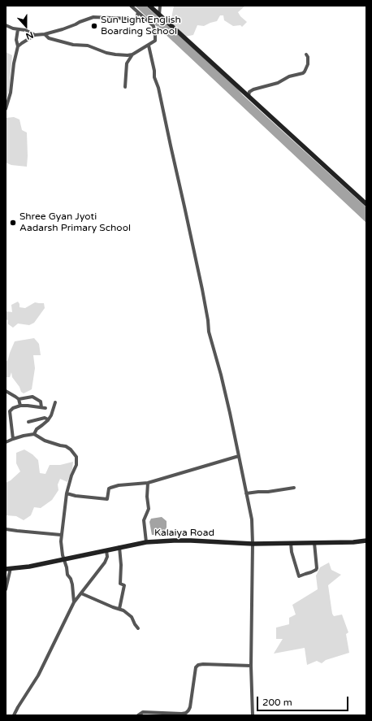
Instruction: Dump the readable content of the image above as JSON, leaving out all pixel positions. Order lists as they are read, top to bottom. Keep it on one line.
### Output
{"streets":{"main road":["Kalaiya Road"]},"places":["Sun Light English Boarding School","Shree Gyan Jyoti Aadarsh Primary School"],"scale_bar":"200 m","north":"bottom"}
